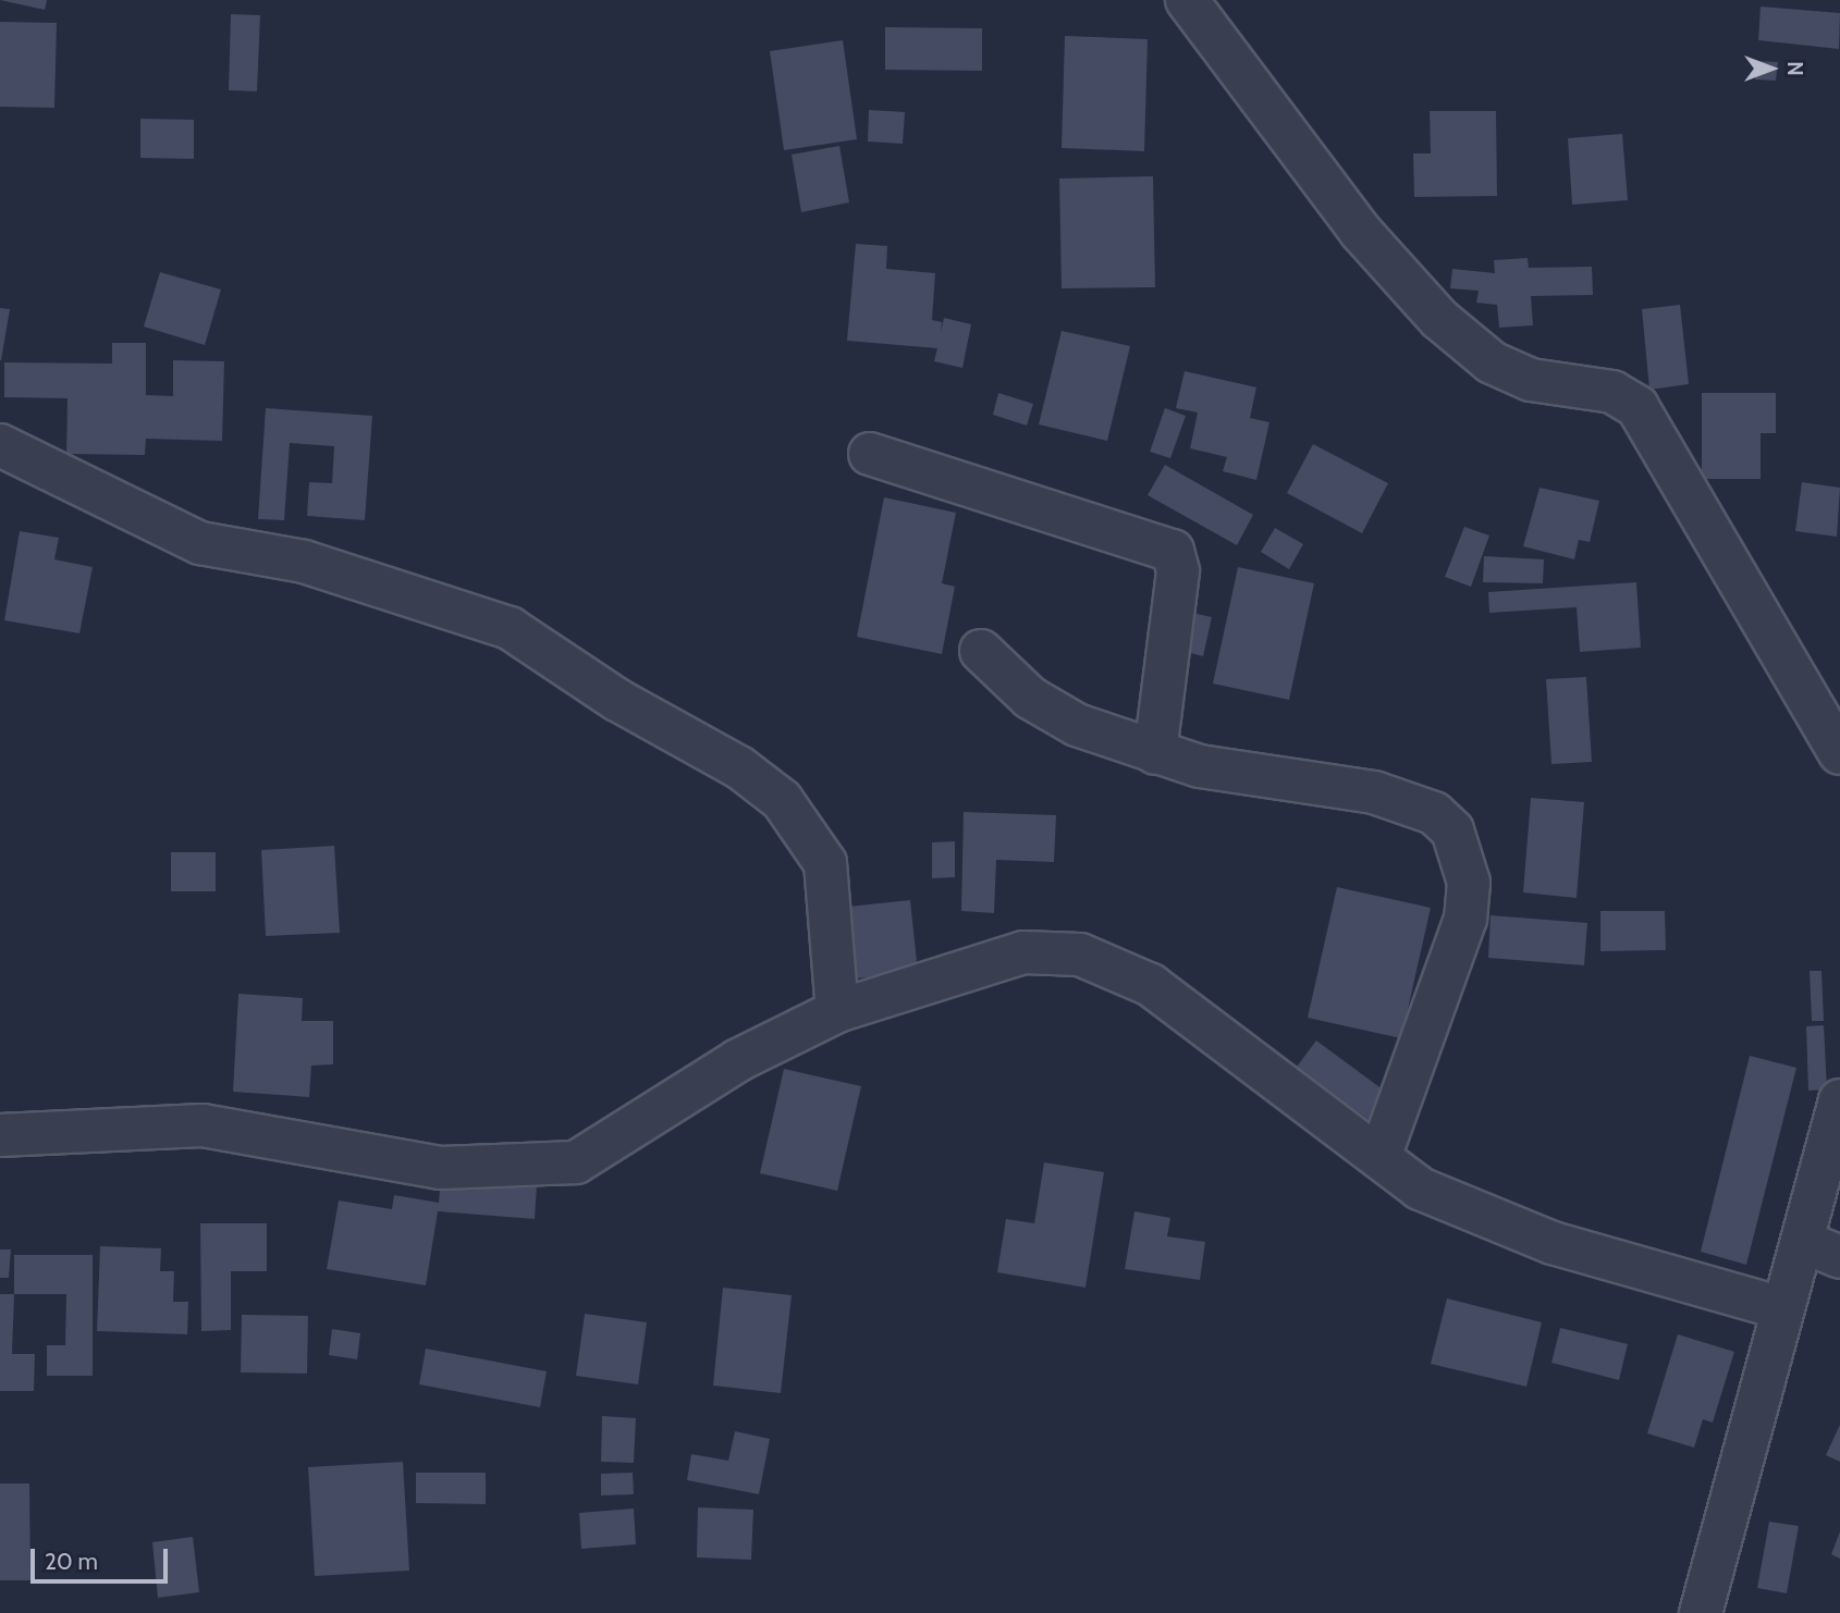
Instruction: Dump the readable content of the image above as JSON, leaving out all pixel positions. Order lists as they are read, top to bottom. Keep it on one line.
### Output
{"scale_bar":"20 m","north":"right"}
